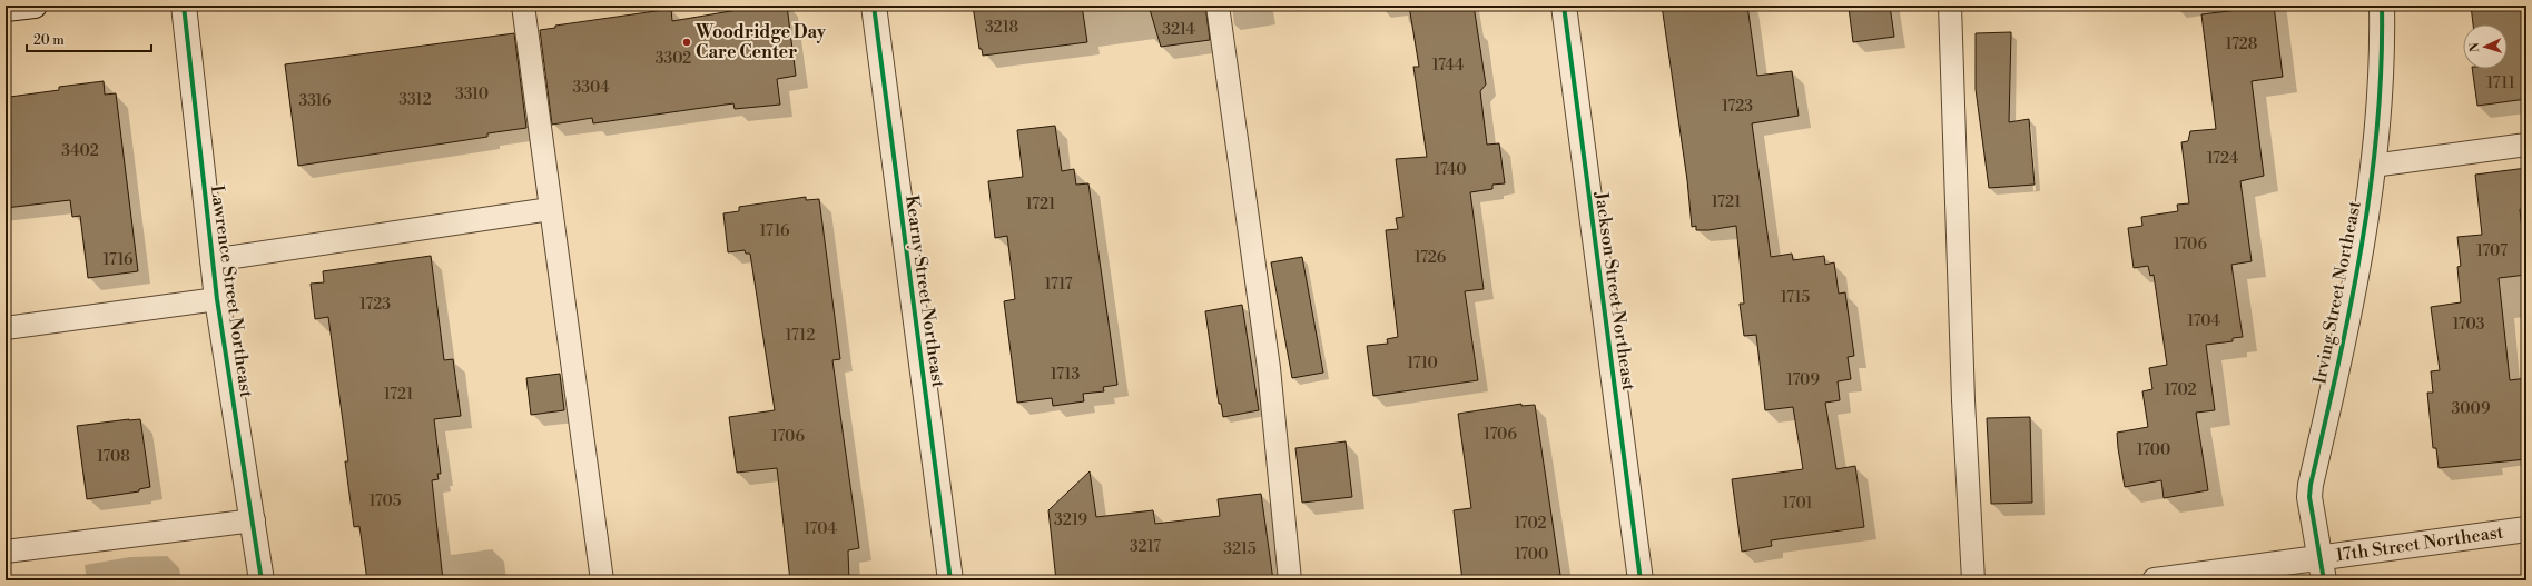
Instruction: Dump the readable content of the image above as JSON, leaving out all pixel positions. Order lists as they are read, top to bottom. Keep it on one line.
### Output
{"streets":{"street":["Lawrence Street Northeast","Kearny Street Northeast","Jackson Street Northeast","Irving Street Northeast","17th Street Northeast"]},"crossings":[["Irving Street Northeast","17th Street Northeast"]],"places":["Woodridge Day Care Center"],"house_numbers":["3218","3214","1728","3302","1744","1711","3304","3310","3312","3316","1723","3402","1724","1740","1721","1721","1716","1706","1707","1726","1716","1717","1715","1723","1704","1703","1712","1710","1713","1709","1702","1721","3009","1706","1706","1700","1708","1705","1701","3219","1702","1704","3217","3215","1700"],"scale_bar":"20 m","north":"left"}
